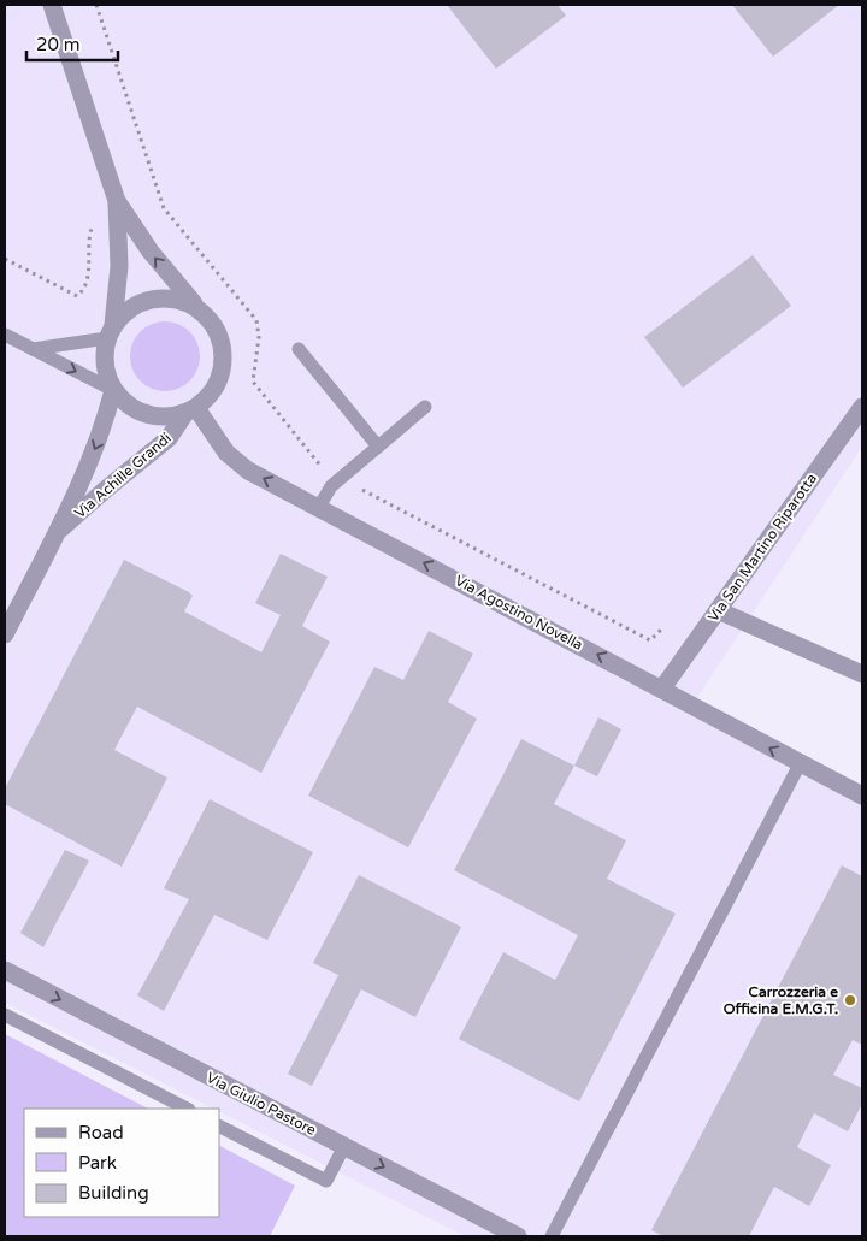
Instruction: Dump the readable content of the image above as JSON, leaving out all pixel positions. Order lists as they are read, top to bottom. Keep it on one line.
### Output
{"streets":{"street":["Via Achille Grandi","Via San Martino Riparotta","Via Agostino Novella","Via Giulio Pastore"]},"crossings":[["Via Achille Grandi","Via Agostino Novella"],["Via San Martino Riparotta","Via Agostino Novella"]],"one_way":["Via Agostino Novella","Via Giulio Pastore"],"places":["Carrozzeria e Officina E.M.G.T."],"legend":["Road","Park","Building"],"scale_bar":"20 m"}
